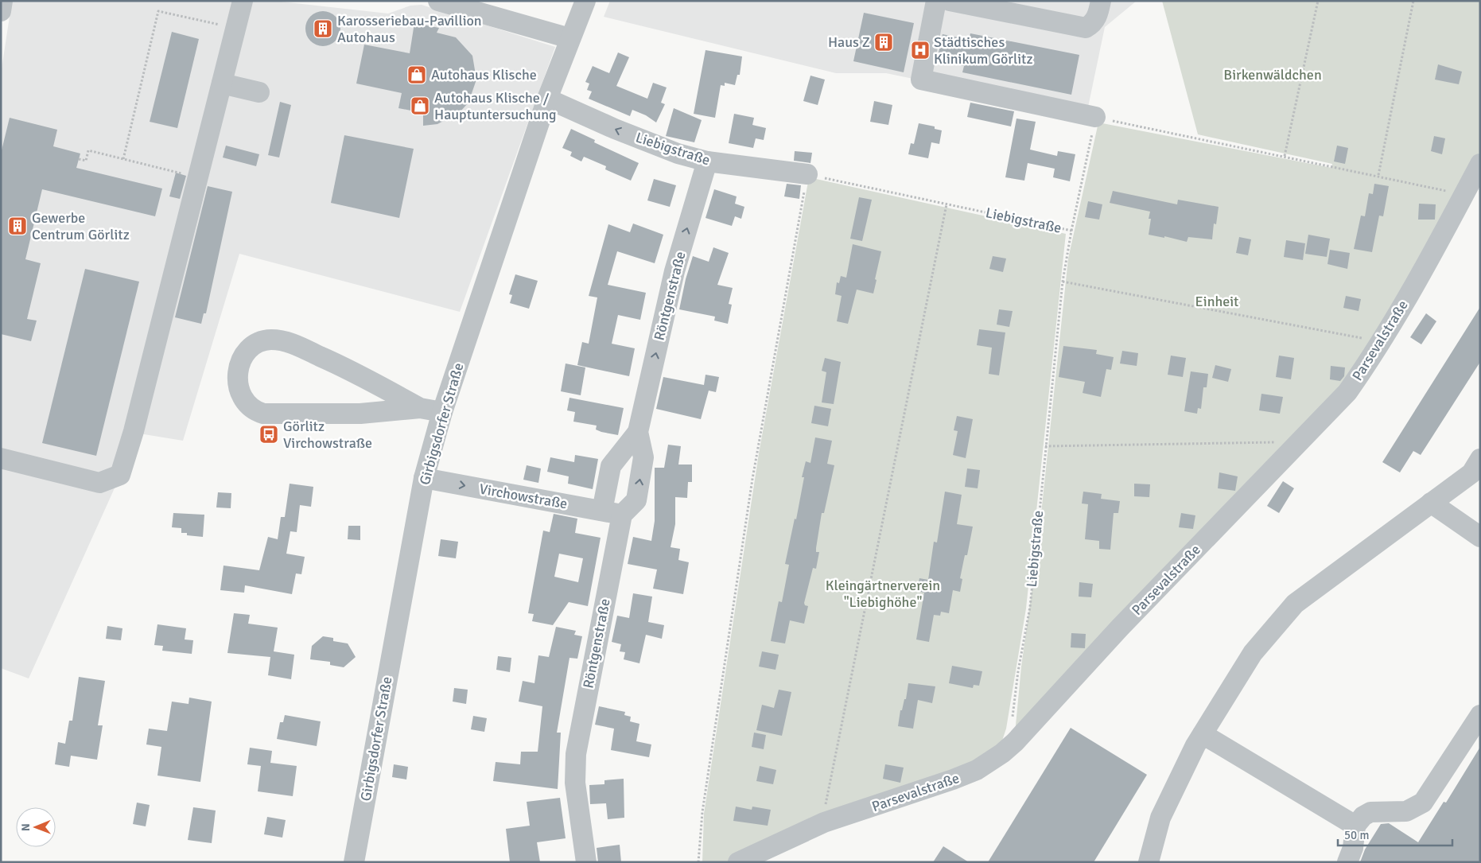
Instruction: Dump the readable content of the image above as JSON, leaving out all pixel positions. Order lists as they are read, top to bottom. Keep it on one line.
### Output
{"streets":{"street":["Liebigstraße","Röntgenstraße","Parsevalstraße","Girbigsdorfer Straße","Virchowstraße"]},"crossings":[["Liebigstraße","Röntgenstraße"],["Liebigstraße","Parsevalstraße"],["Liebigstraße","Girbigsdorfer Straße"],["Röntgenstraße","Virchowstraße"],["Girbigsdorfer Straße","Virchowstraße"]],"one_way":["Röntgenstraße","Virchowstraße"],"parks":["Birkenwäldchen","Einheit","Kleingärtnerverein \"Liebighöhe\""],"places":{"building":["Karosseriebau-Pavillion Autohaus","Haus Z","Gewerbe Centrum Görlitz"],"hospital":["Städtisches Klinikum Görlitz"],"shop":["Autohaus Klische","Autohaus Klische / Hauptuntersuchung"],"bus stop":["Görlitz Virchowstraße"]},"scale_bar":"50 m","north":"left"}
